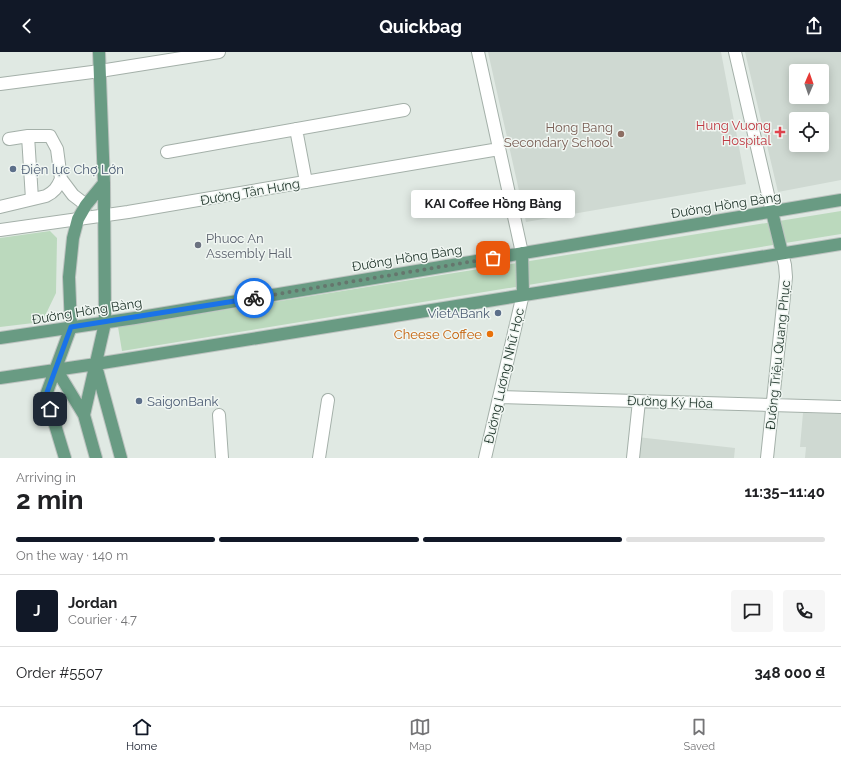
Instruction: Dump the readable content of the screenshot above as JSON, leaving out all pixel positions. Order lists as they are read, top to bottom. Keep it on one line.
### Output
{"streets":{"main road":["Đường Hồng Bàng"],"street":["Đường Tân Hưng","Đường Triệu Quang Phục","Đường Lương Nhữ Học","Đường Ký Hòa"]},"crossings":[["Đường Triệu Quang Phục","Đường Ký Hòa"],["Đường Lương Nhữ Học","Đường Ký Hòa"]],"places":{"health":["Hung Vuong Hospital"],"other":["Hong Bang Secondary School","Điện lực Chợ Lớn","Phuoc An Assembly Hall","KAI Coffee Hồng Bàng","VietABank","Cheese Coffee","SaigonBank"]},"north":"top","page":{"header":"Quickbag","bubble":"KAI Coffee Hồng Bàng","heading":["2 min","Arriving in","11:35–11:40"],"panel":["Jordan","Courier · 4.7","Order #5507","348 000 ₫"],"bar":"On the way · 140 m","round":"J","tabs":["Home","Map","Saved"]}}
